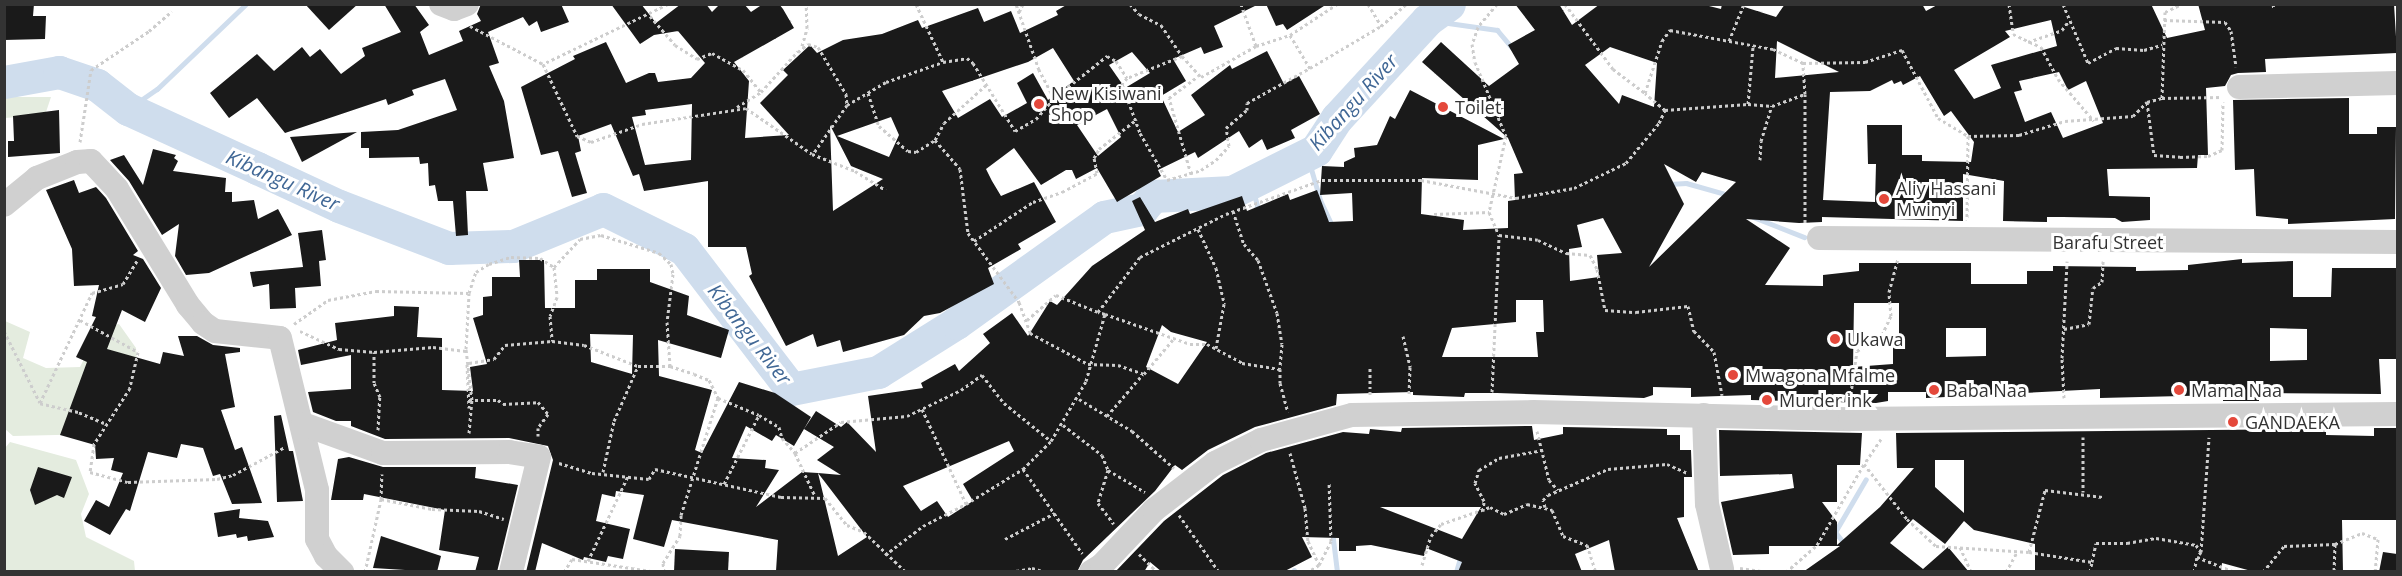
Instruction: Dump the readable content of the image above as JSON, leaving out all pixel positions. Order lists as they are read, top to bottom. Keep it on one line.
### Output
{"streets":{"street":["Barafu Street"]},"water":["Kibangu River"],"places":["New Kisiwani Shop","Toilet","Aliy Hassani Mwinyi","Ukawa","Mwagona Mfalme","Baba Naa","Mama Naa","Murder ink","GANDAEKA"]}
